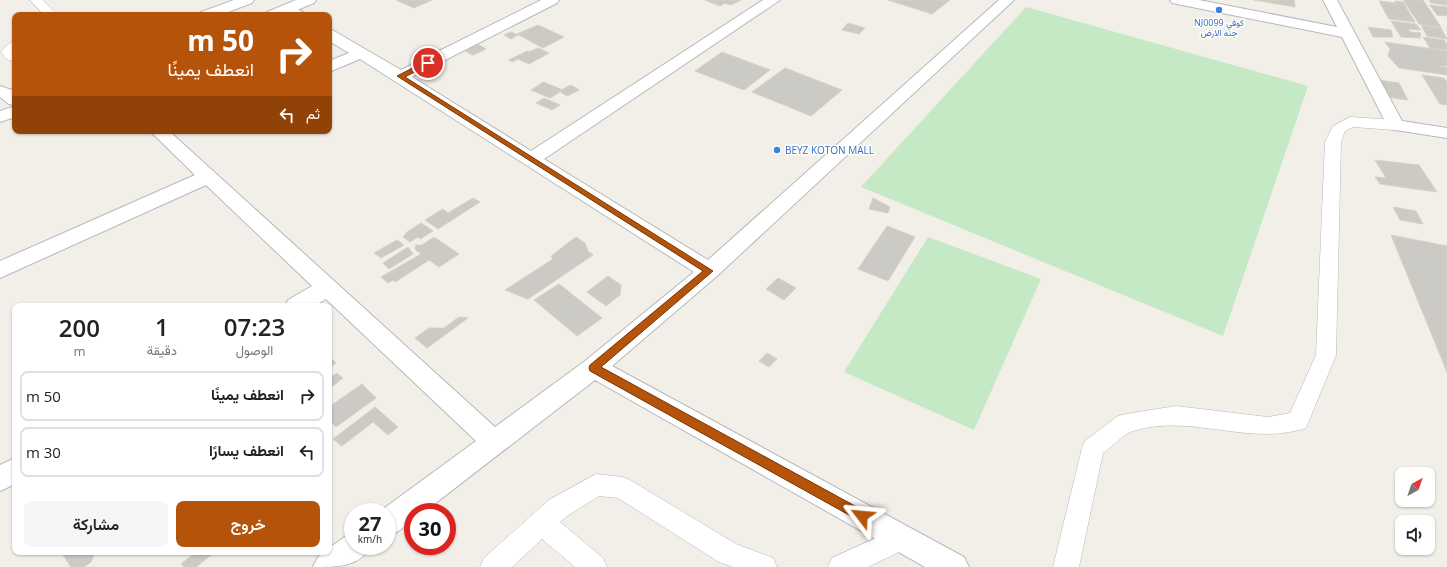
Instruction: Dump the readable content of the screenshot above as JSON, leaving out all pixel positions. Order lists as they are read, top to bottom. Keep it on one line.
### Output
{"places":["NJ0099 كوفي جنه الارض","BEYZ KOTON MALL"],"north":"top right","page":{"turn":["50 m","انعطف يمينًا"],"then":"ثم","eta":["07:23","الوصول","1","دقيقة","200","m"],"list":[{"name":"انعطف يمينًا","value":"50 m"},{"name":"انعطف يسارًا","value":"30 m"}],"buttons":["خروج","مشاركة"],"speed":"27 km/h","limit":"30"}}
